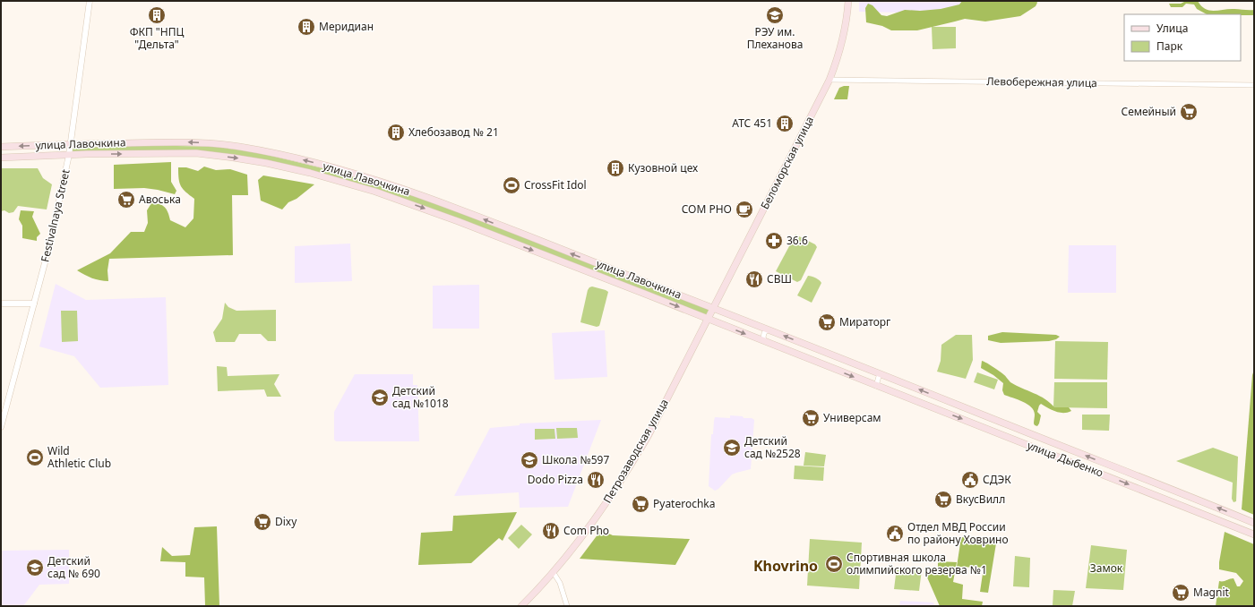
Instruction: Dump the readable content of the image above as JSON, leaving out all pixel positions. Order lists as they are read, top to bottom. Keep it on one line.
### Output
{"streets":{"main road":["улица Лавочкина","Беломорская улица","Петрозаводская улица","улица Дыбенко"],"street":["Левобережная улица","Festivalnaya Street"]},"crossings":[["Левобережная улица","Беломорская улица"],["улица Лавочкина","Беломорская улица"],["улица Лавочкина","Festivalnaya Street"],["улица Лавочкина","Петрозаводская улица"],["улица Лавочкина","улица Дыбенко"],["Беломорская улица","Петрозаводская улица"],["Беломорская улица","улица Дыбенко"],["Петрозаводская улица","улица Дыбенко"]],"districts":["Khovrino"],"parks":["Замок"],"places":{"building":["ФКП \"НПЦ \"Дельта\"","Меридиан","АТС 451","Хлебозавод № 21","Кузовной цех"],"school or university":["РЭУ им. Плеханова","Детский сад №1018","Детский сад №2528","Школа №597","Детский сад № 690"],"supermarket":["Семейный","Авоська","Мираторг","Универсам","ВкусВилл","Pyaterochka","Dixy","Magnit"],"sports":["CrossFit Idol","Wild Athletic Club","Спортивная школа олимпийского резерва №1"],"cafe":["COM PHO"],"pharmacy":["36.6"],"restaurant":["СВШ","Dodo Pizza","Com Pho"],"public building":["СДЭК","Отдел МВД России по району Ховрино"]},"legend":["Улица","Парк"]}
